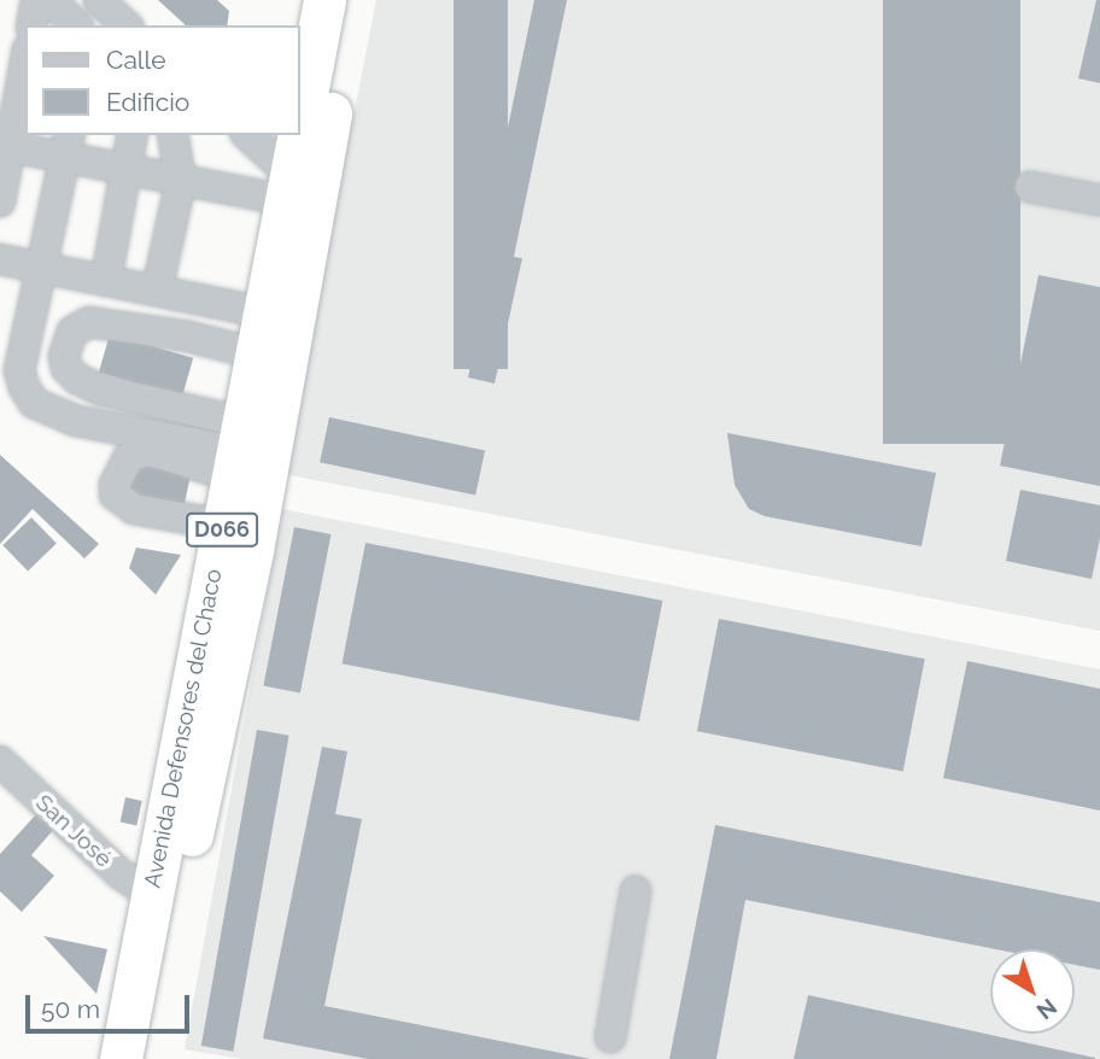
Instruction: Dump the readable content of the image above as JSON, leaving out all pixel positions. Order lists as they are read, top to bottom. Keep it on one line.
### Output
{"streets":{"highway":["D066","Avenida Defensores del Chaco"],"street":["San José"]},"crossings":[["Avenida Defensores del Chaco","San José"]],"legend":["Calle","Edificio"],"scale_bar":"50 m","north":"bottom right"}
